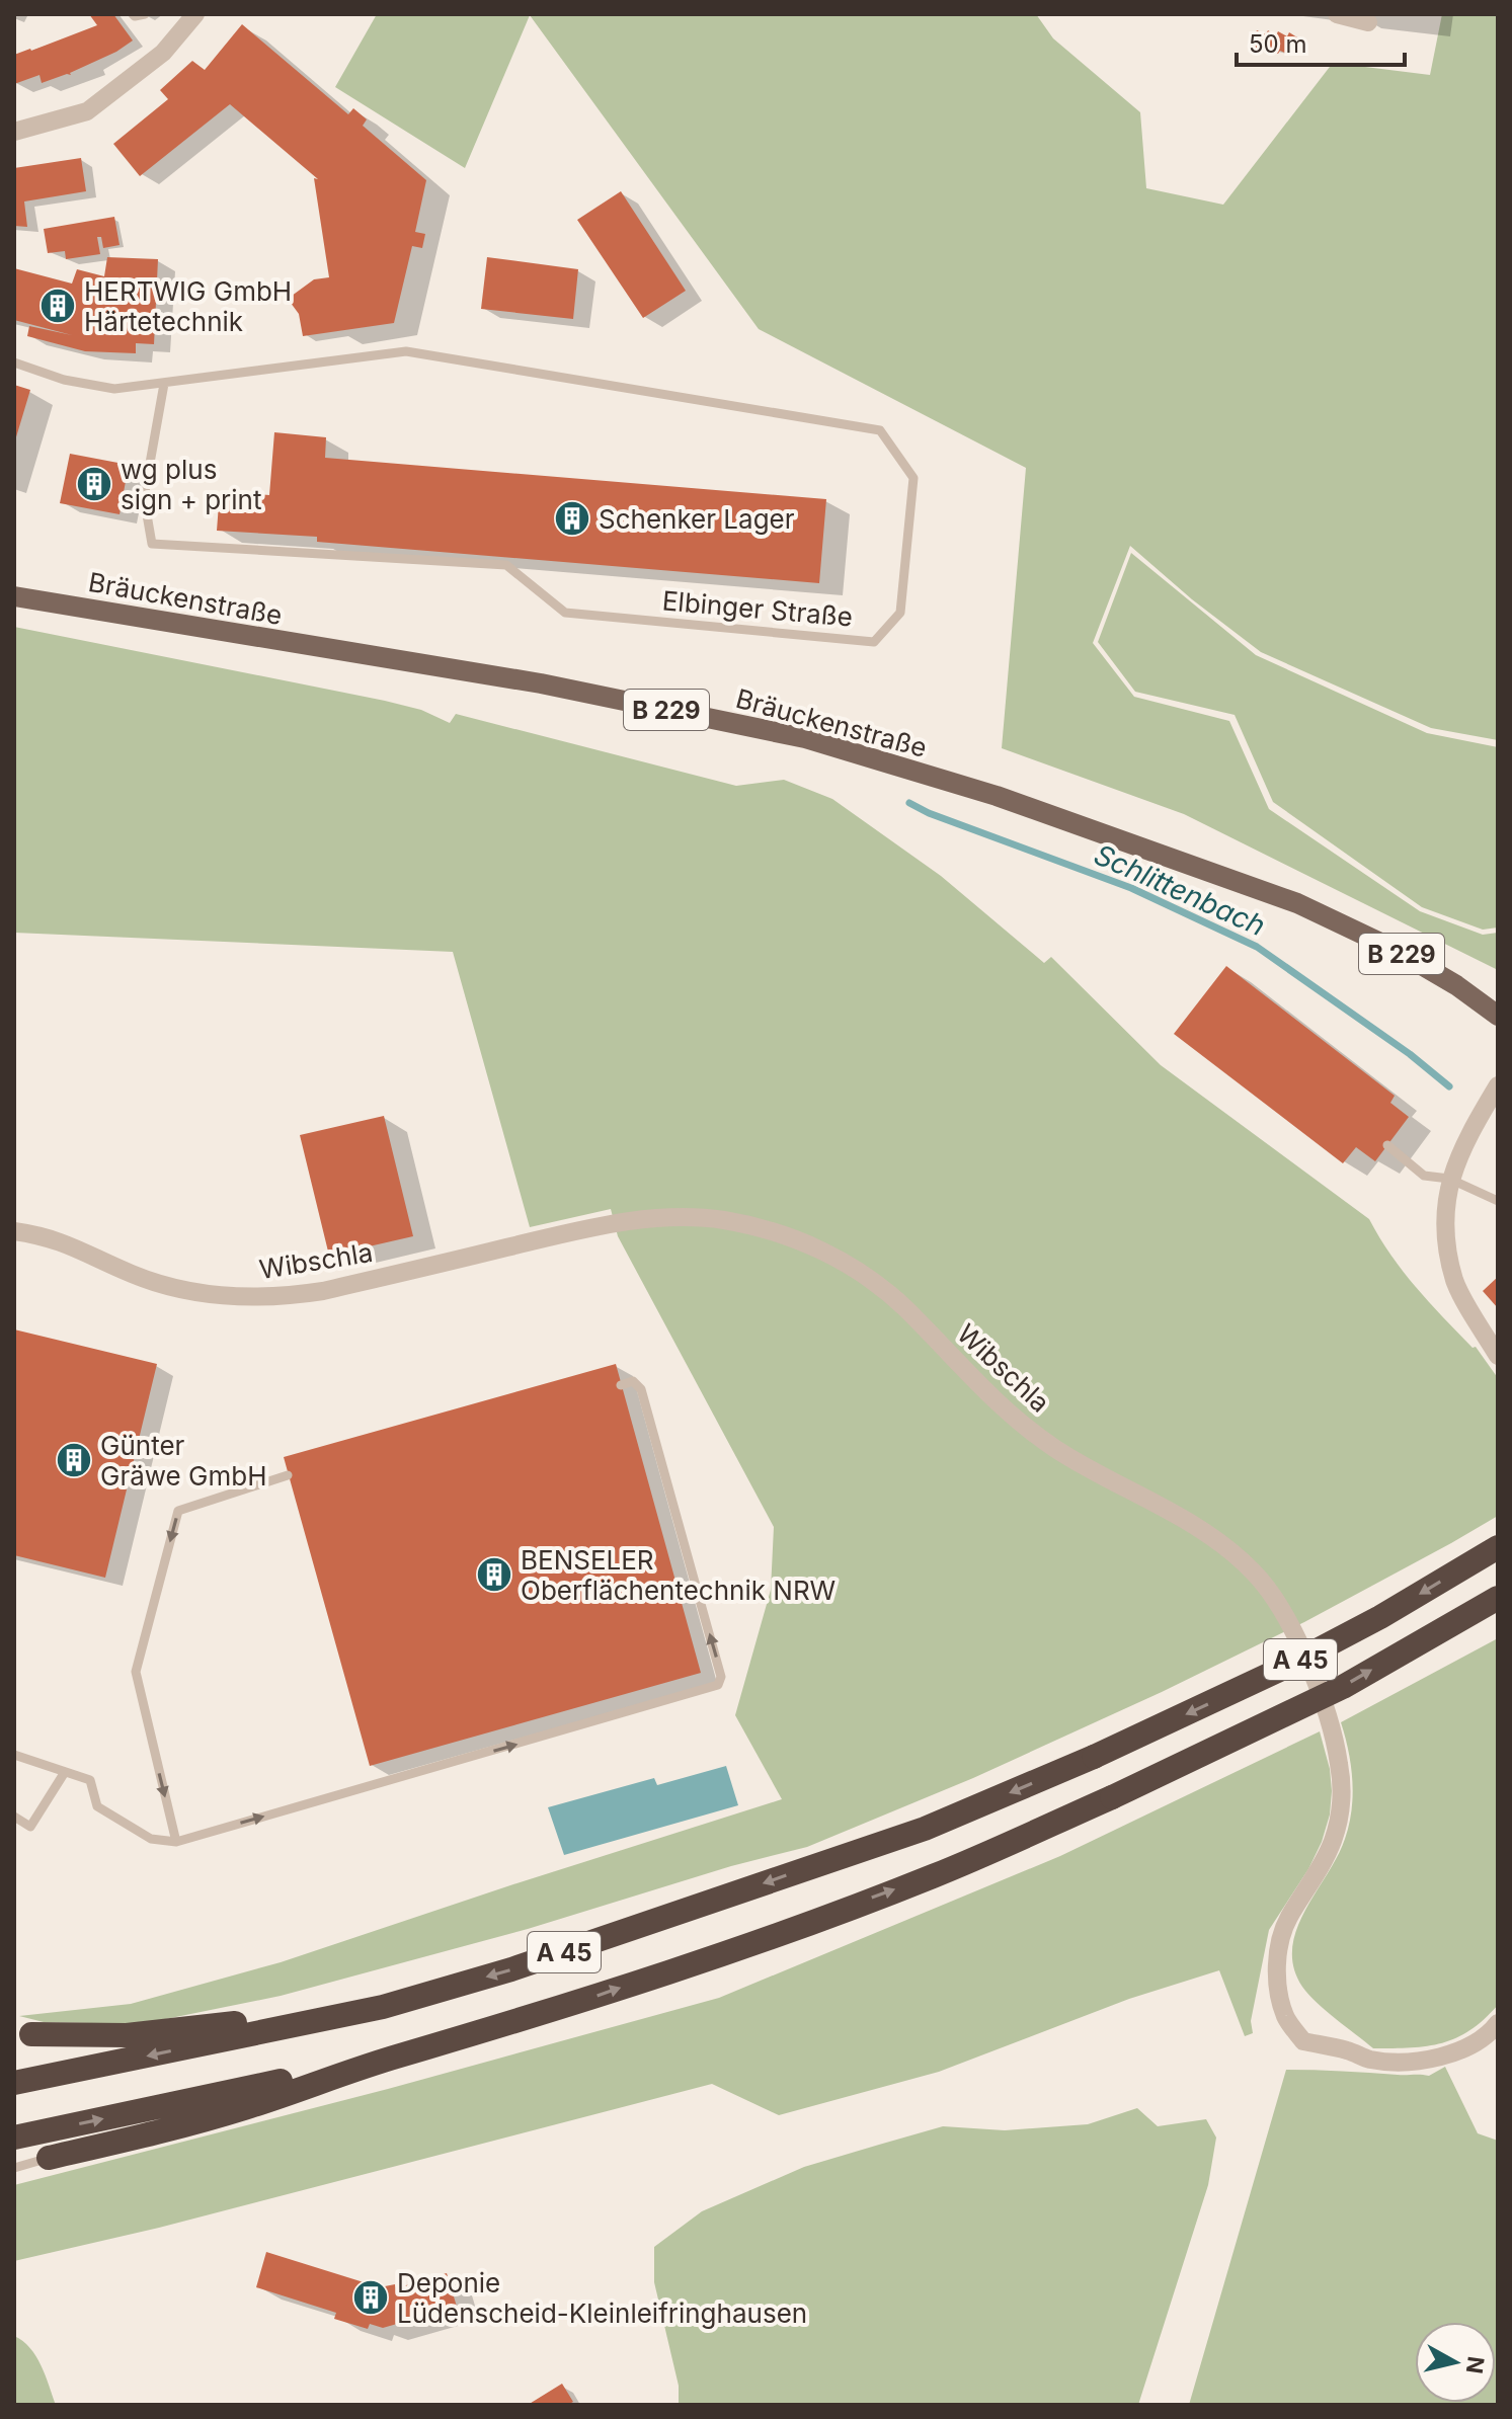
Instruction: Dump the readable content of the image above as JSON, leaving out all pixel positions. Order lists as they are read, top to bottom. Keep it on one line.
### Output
{"streets":{"highway":["A 45"],"main road":["Bräuckenstraße","B 229"],"street":["Wibschla"],"lane":["Elbinger Straße"]},"water":["Schlittenbach"],"places":{"building":["HERTWIG GmbH Härtetechnik","wg plus sign + print","Schenker Lager","Günter Gräwe GmbH","BENSELER Oberflächentechnik NRW","Deponie Lüdenscheid-Kleinleifringhausen"]},"scale_bar":"50 m","north":"right"}
